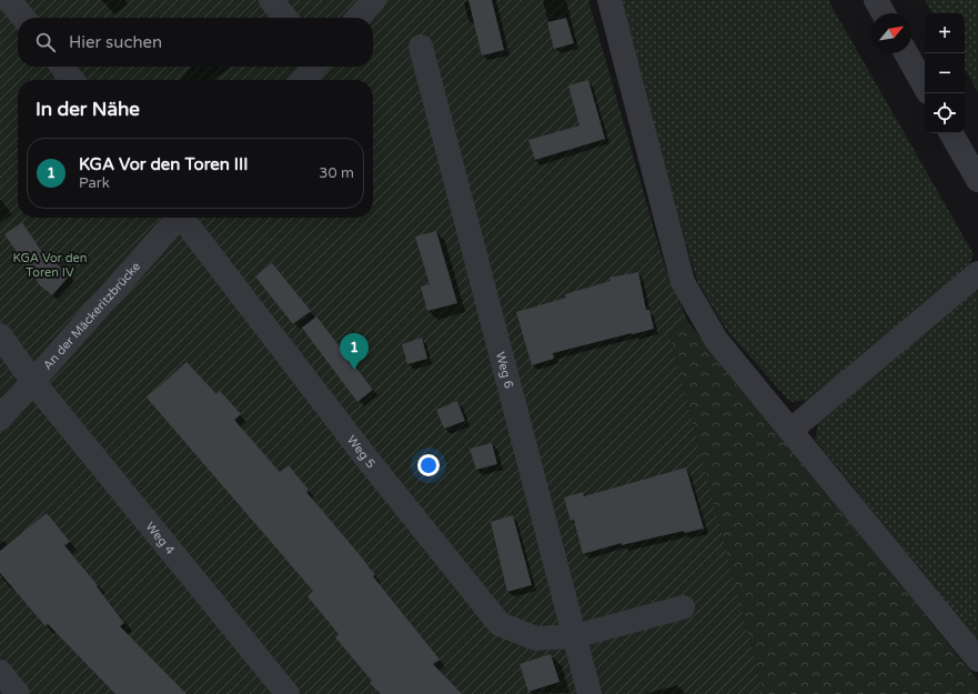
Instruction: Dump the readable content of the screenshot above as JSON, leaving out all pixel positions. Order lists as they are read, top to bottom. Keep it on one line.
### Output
{"streets":{"lane":["An der Mäckeritzbrücke","Weg 6","Weg 5","Weg 4"]},"crossings":[["An der Mäckeritzbrücke","Weg 4"],["Weg 6","Weg 5"]],"parks":["KGA Vor den Toren IV"],"north":"top right","page":{"map_buttons":["+","−"],"search":"Hier suchen","heading":"In der Nähe","list":[{"mark":"1","name":"KGA Vor den Toren III","note":"Park","value":"30 m"}],"pins":"1"}}
